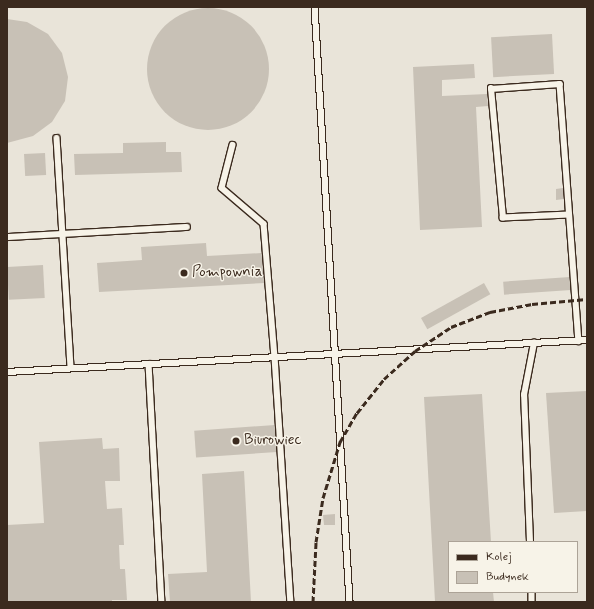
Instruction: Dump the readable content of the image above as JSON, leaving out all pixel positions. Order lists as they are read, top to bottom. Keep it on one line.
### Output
{"places":["Pompownia","Biurowiec"],"legend":["Kolej","Budynek"]}
